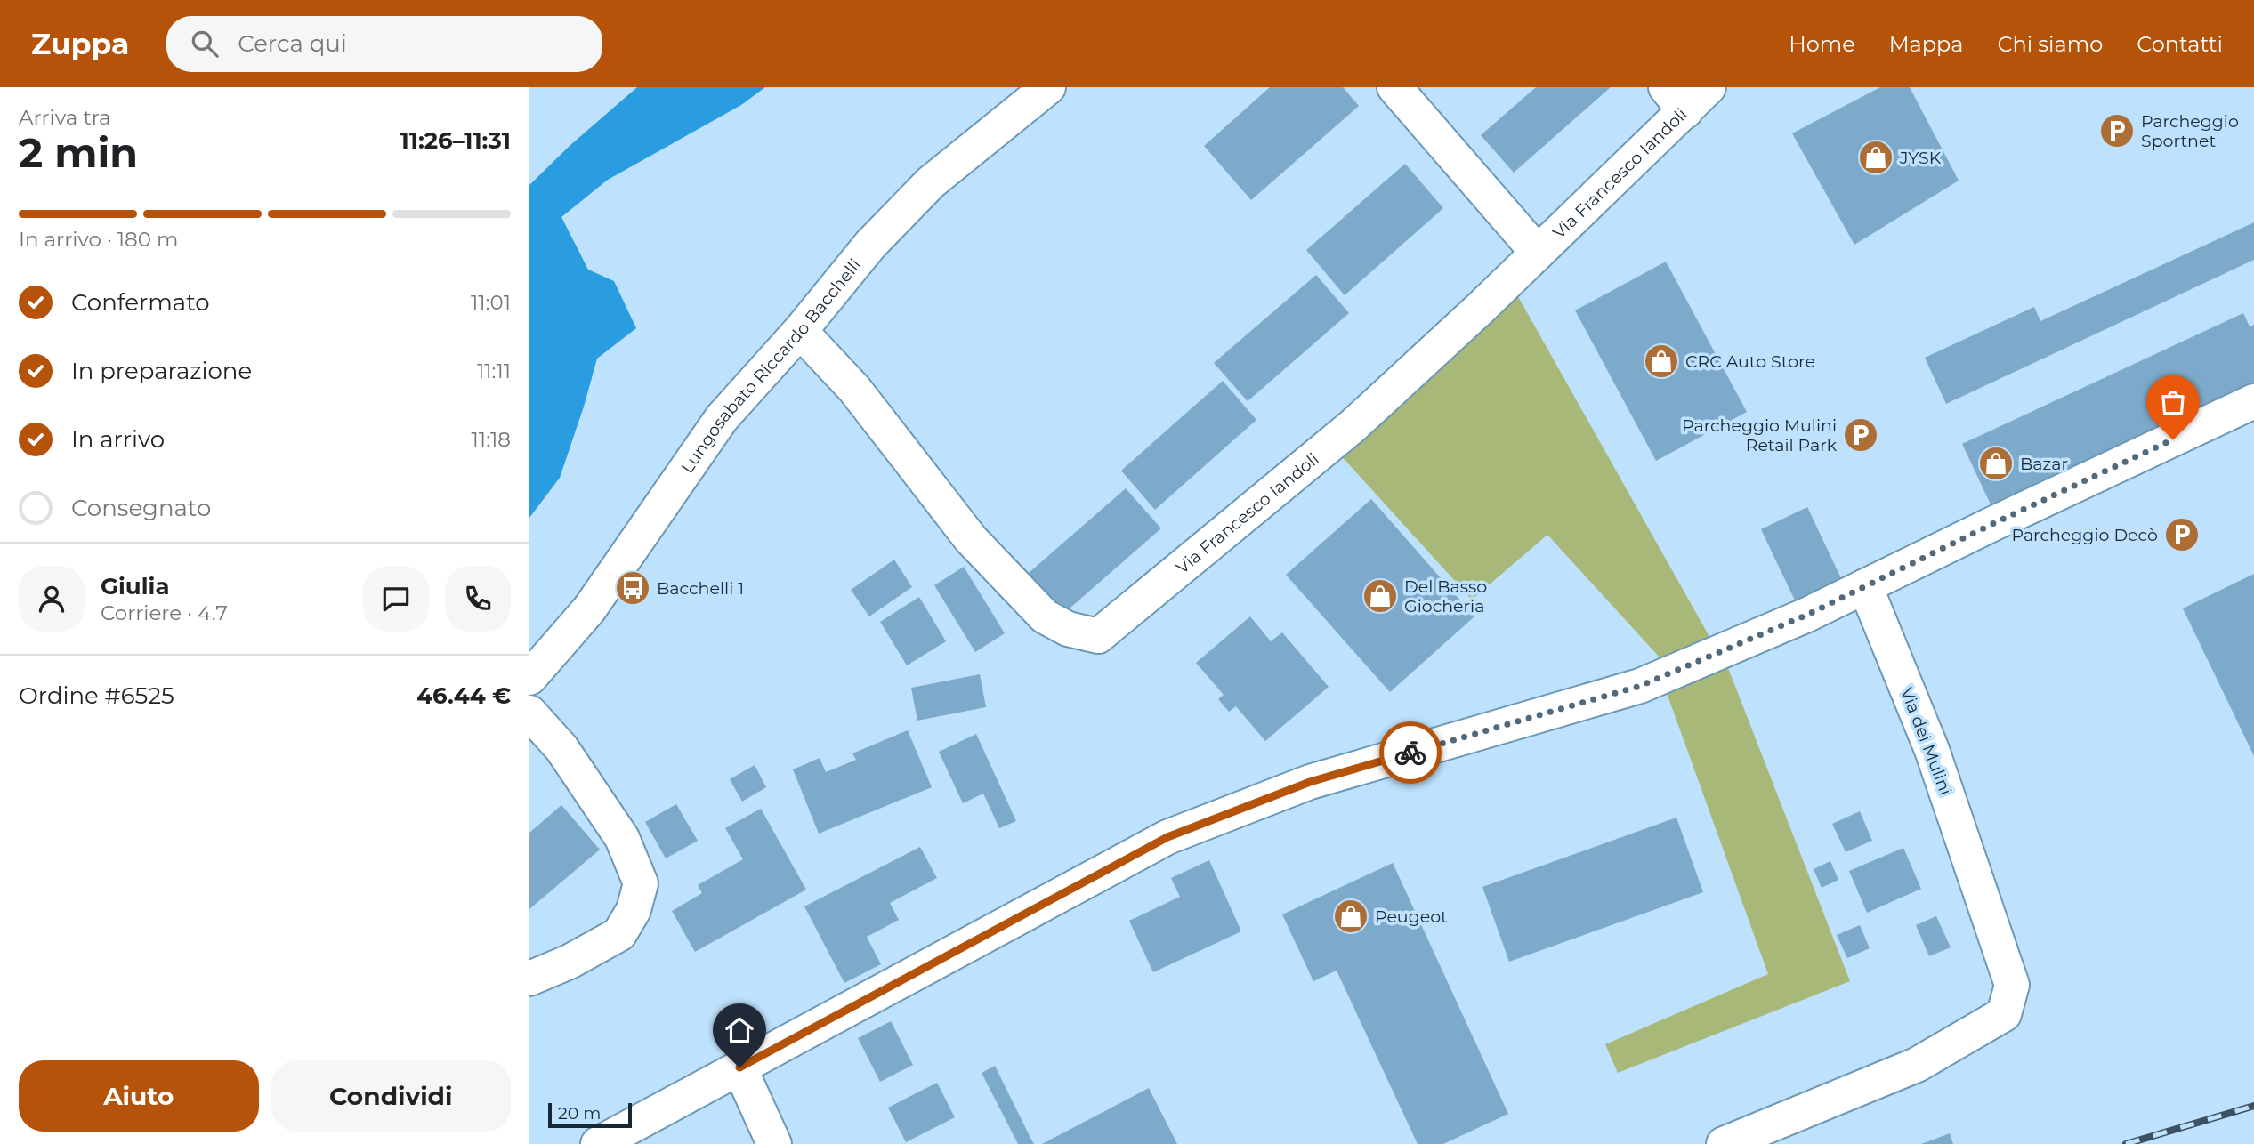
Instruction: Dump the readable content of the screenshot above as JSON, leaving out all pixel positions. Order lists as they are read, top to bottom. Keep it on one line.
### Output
{"streets":{"street":["Via Francesco Iandoli","Lungosabato Riccardo Bacchelli","Via dei Mulini"]},"crossings":[["Via Francesco Iandoli","Lungosabato Riccardo Bacchelli"]],"places":{"parking":["Parcheggio Sportnet","Parcheggio Mulini Retail Park","Parcheggio Decò"],"shop":["JYSK","CRC Auto Store","Bazar","Del Basso Giocheria","Peugeot"],"bus stop":["Bacchelli 1"]},"scale_bar":"20 m","page":{"header":"Zuppa","search":"Cerca qui","nav":["Home","Mappa","Chi siamo","Contatti"],"heading":["2 min","Arriva tra","11:26–11:31"],"panel":["Giulia","Corriere · 4.7","Ordine #6525","46.44 €"],"bar":"In arrivo · 180 m","list":[["Confermato","11:01"],["In preparazione","11:11"],["In arrivo","11:18"],"Consegnato"],"buttons":["Aiuto","Condividi"],"scale":"20 m"}}
